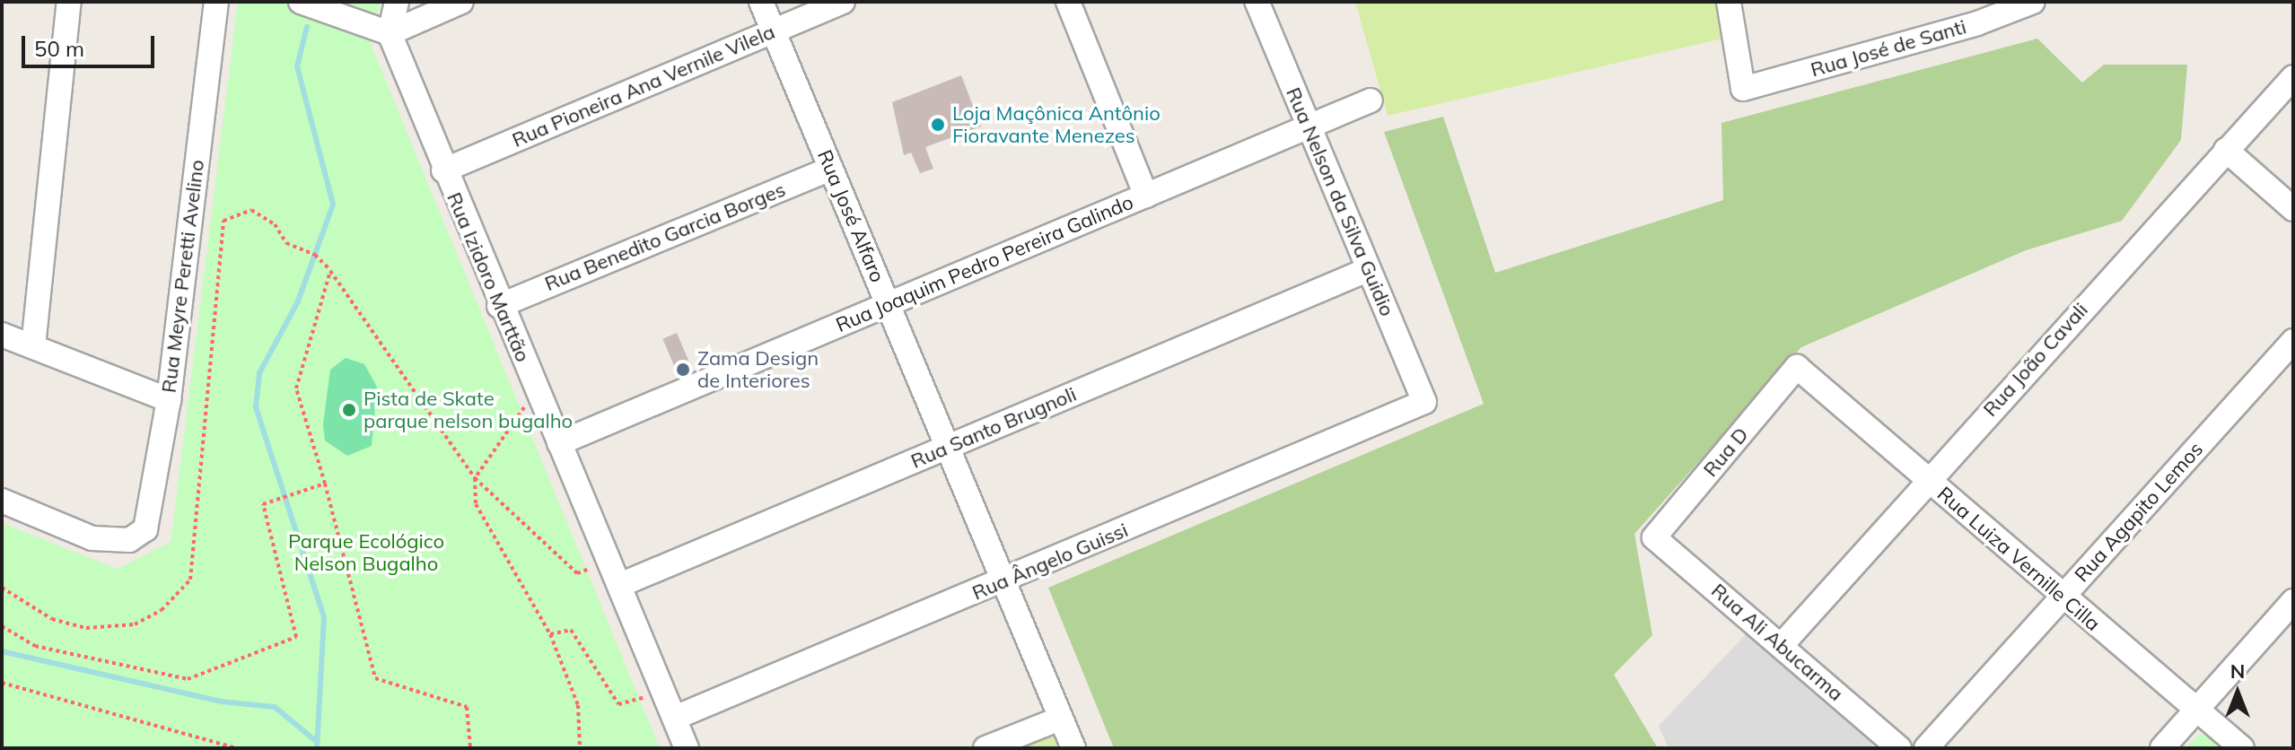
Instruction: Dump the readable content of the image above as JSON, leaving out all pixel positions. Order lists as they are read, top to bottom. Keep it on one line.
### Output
{"streets":{"street":["Rua José de Santi","Rua Pioneira Ana Vernile Vilela","Rua Nelson da Silva Guidio","Rua José Alfaro","Rua Benedito Garcia Borges","Rua Joaquim Pedro Pereira Galindo","Rua Meyre Peretti Avelino","Rua Izidoro Marttão","Rua João Cavali","Rua Santo Brugnoli","Rua D","Rua Agapito Lemos","Rua Luiza Vernille Cilla","Rua Ângelo Guissi","Rua Ali Abucarma"]},"crossings":[["Rua Pioneira Ana Vernile Vilela","Rua José Alfaro"],["Rua Pioneira Ana Vernile Vilela","Rua Izidoro Marttão"],["Rua Nelson da Silva Guidio","Rua Joaquim Pedro Pereira Galindo"],["Rua Nelson da Silva Guidio","Rua Santo Brugnoli"],["Rua Nelson da Silva Guidio","Rua Ângelo Guissi"],["Rua José Alfaro","Rua Benedito Garcia Borges"],["Rua José Alfaro","Rua Joaquim Pedro Pereira Galindo"],["Rua José Alfaro","Rua Santo Brugnoli"],["Rua José Alfaro","Rua Ângelo Guissi"],["Rua Benedito Garcia Borges","Rua Izidoro Marttão"],["Rua Joaquim Pedro Pereira Galindo","Rua Izidoro Marttão"],["Rua Izidoro Marttão","Rua Santo Brugnoli"],["Rua Izidoro Marttão","Rua Ângelo Guissi"],["Rua João Cavali","Rua Luiza Vernille Cilla"],["Rua João Cavali","Rua Ali Abucarma"],["Rua D","Rua Luiza Vernille Cilla"],["Rua D","Rua Ali Abucarma"],["Rua Agapito Lemos","Rua Luiza Vernille Cilla"]],"parks":["Parque Ecológico Nelson Bugalho"],"places":["Loja Maçônica Antônio Fioravante Menezes","Zama Design de Interiores","Pista de Skate parque nelson bugalho"],"scale_bar":"50 m","north":"top"}
